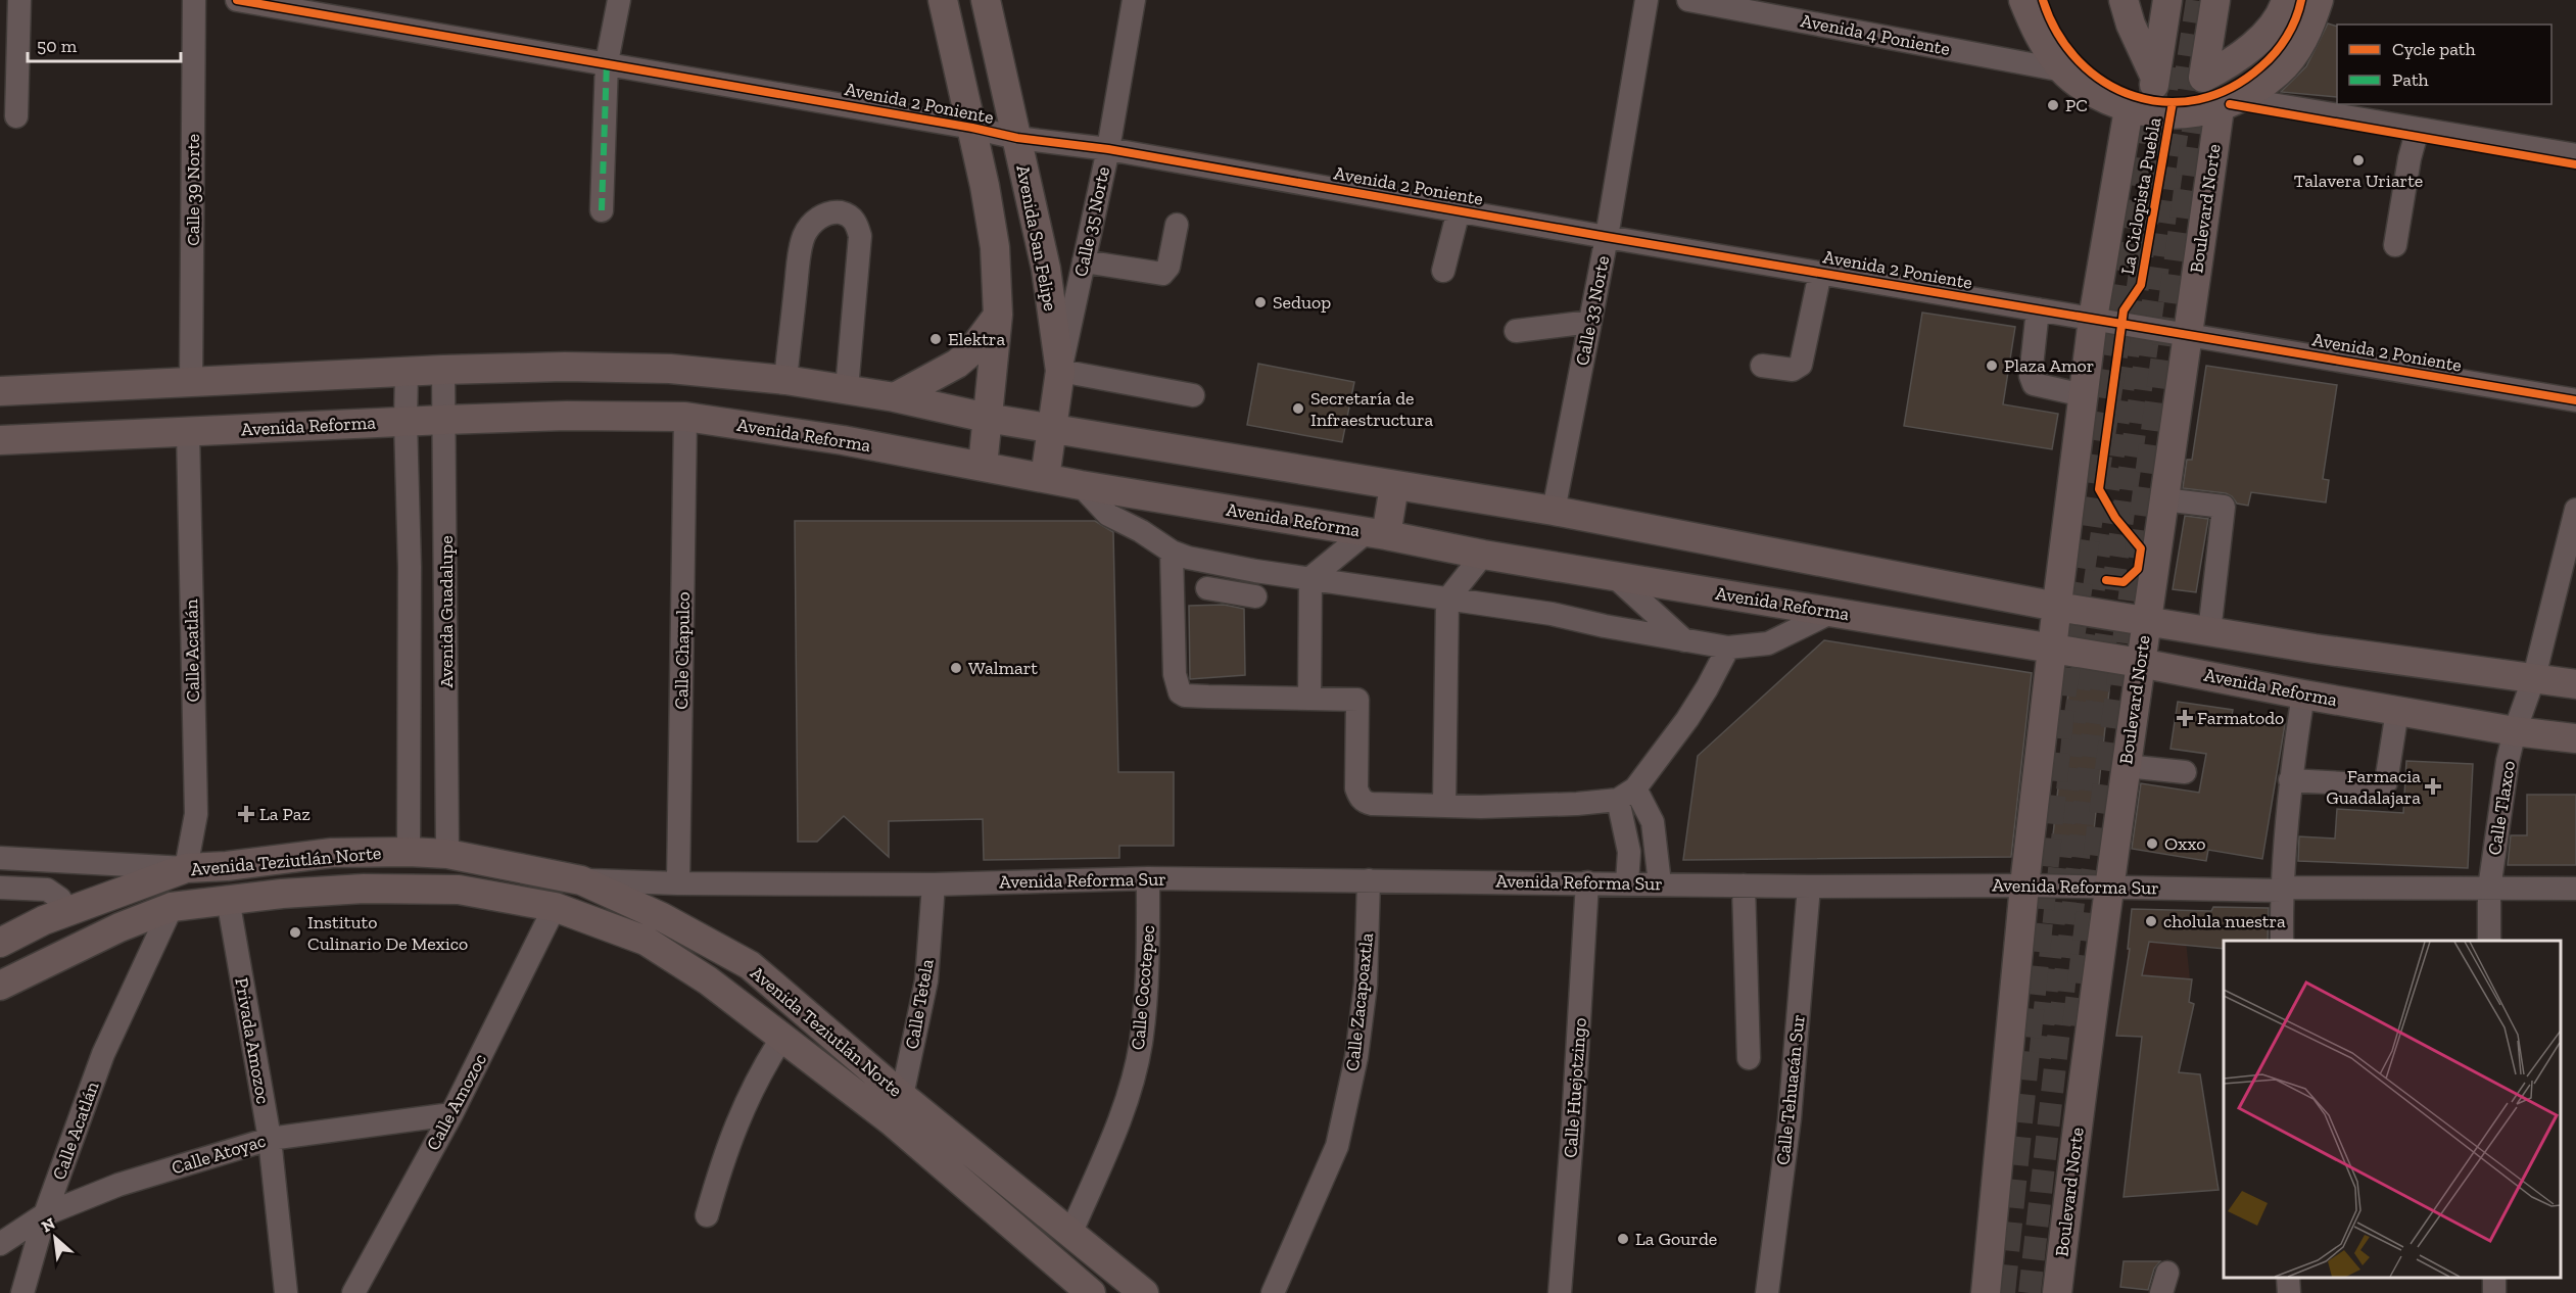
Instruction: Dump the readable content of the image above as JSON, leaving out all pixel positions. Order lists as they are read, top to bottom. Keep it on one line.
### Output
{"streets":{"main road":["Boulevard Norte","Avenida San Felipe","Avenida Reforma","Avenida Teziutlán Norte"],"street":["Avenida 4 Poniente","Avenida 2 Poniente","Calle 39 Norte","Calle 35 Norte","Calle 33 Norte","Avenida Guadalupe","Calle Acatlán","Calle Chapulco","Calle Tlaxco","Avenida Reforma Sur","Calle Cocotepec","Calle Zacapoaxtla","Calle Tetela","Privada Amozoc","Calle Huejotzingo","Calle Tehuacán Sur","Calle Amozoc","Calle Atoyac"],"cycle path":["La Ciclopista Puebla"]},"crossings":[["Avenida 2 Poniente","Boulevard Norte"],["Avenida 2 Poniente","Calle 35 Norte"],["Avenida 2 Poniente","Avenida San Felipe"],["Avenida 2 Poniente","Calle 33 Norte"],["Boulevard Norte","Avenida Reforma"],["Boulevard Norte","Avenida Reforma Sur"],["Calle 35 Norte","Avenida San Felipe"],["Avenida San Felipe","Avenida Reforma"],["Avenida Reforma","Avenida Guadalupe"],["Avenida Reforma","Calle Acatlán"],["Avenida Reforma","Calle Chapulco"],["Avenida Reforma","Calle Tlaxco"],["Avenida Guadalupe","Avenida Teziutlán Norte"],["Calle Acatlán","Avenida Teziutlán Norte"],["Calle Acatlán","Calle Atoyac"],["Calle Chapulco","Avenida Reforma Sur"],["Calle Tlaxco","Avenida Reforma Sur"],["Avenida Teziutlán Norte","Avenida Reforma Sur"],["Avenida Teziutlán Norte","Calle Cocotepec"],["Avenida Teziutlán Norte","Calle Tetela"],["Avenida Teziutlán Norte","Privada Amozoc"],["Avenida Teziutlán Norte","Calle Amozoc"],["Avenida Reforma Sur","Calle Cocotepec"],["Avenida Reforma Sur","Calle Zacapoaxtla"],["Avenida Reforma Sur","Calle Tetela"],["Avenida Reforma Sur","Calle Huejotzingo"],["Avenida Reforma Sur","Calle Tehuacán Sur"],["Privada Amozoc","Calle Atoyac"],["Calle Amozoc","Calle Atoyac"]],"places":{"other":["PC","Talavera Uriarte","Seduop","Elektra","Plaza Amor","Secretaría de Infraestructura","Walmart","Oxxo","cholula nuestra","Instituto Culinario De Mexico","La Gourde"],"health":["Farmatodo","Farmacia Guadalajara","La Paz"]},"legend":["Cycle path","Path"],"scale_bar":"50 m","north":"top left"}
